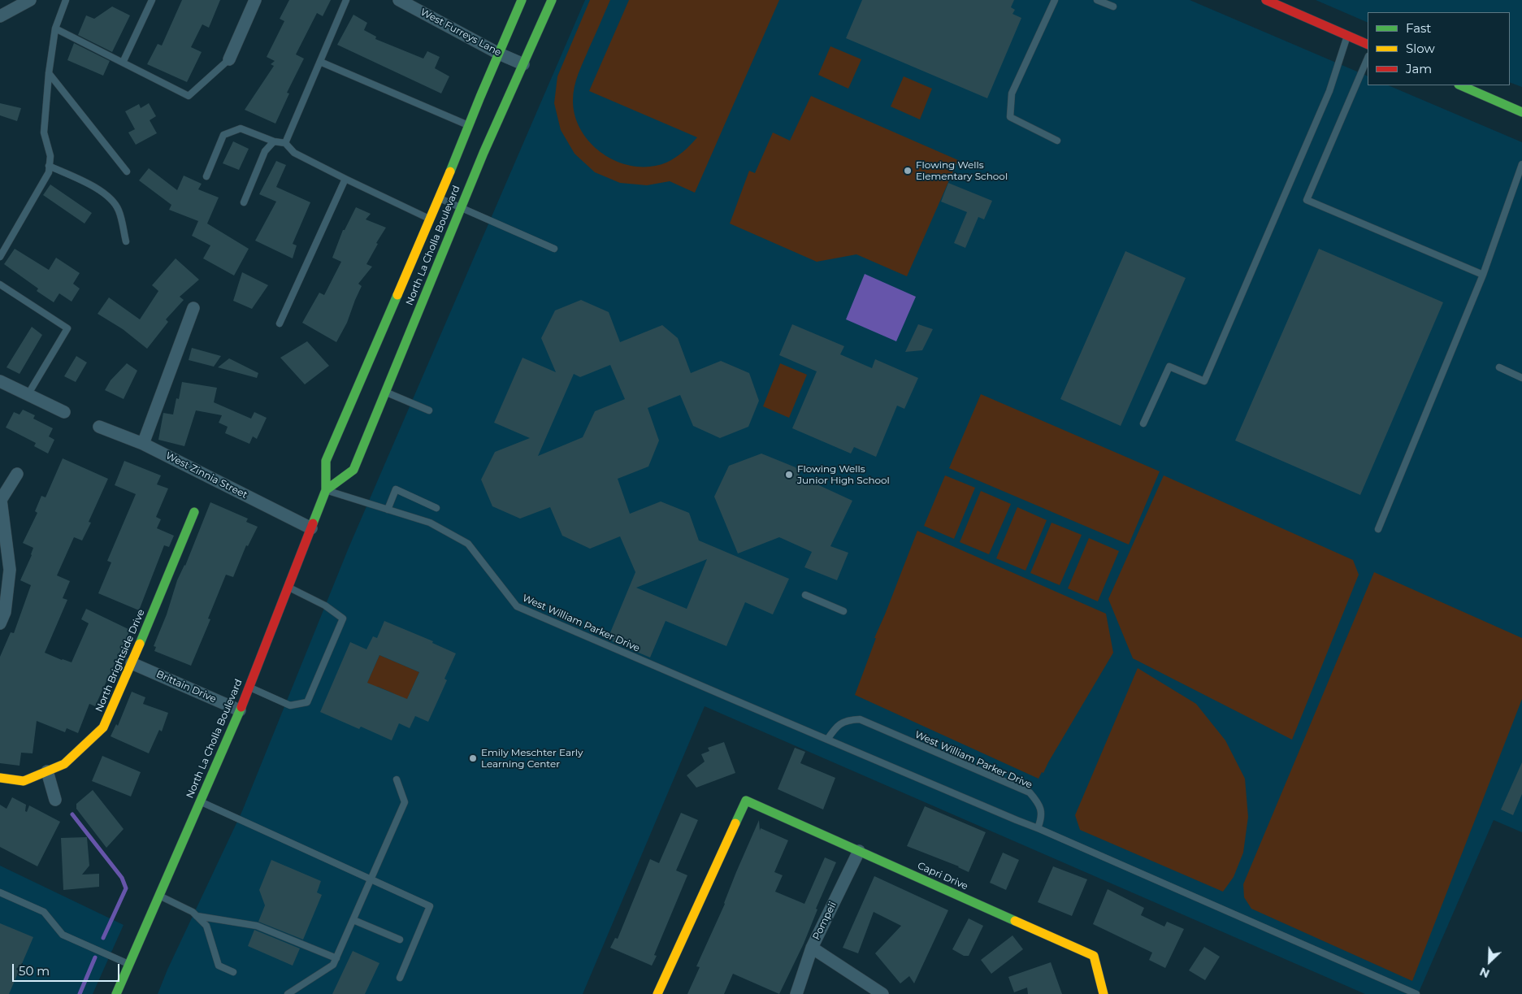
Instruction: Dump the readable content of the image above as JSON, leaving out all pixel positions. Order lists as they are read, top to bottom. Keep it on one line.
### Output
{"streets":{"street":["West Furreys Lane","North La Cholla Boulevard","West Zinnia Street","North Brightside Drive","Brittain Drive","Capri Drive","Pompeii"],"lane":["West William Parker Drive"]},"crossings":[["West Furreys Lane","North La Cholla Boulevard"],["North La Cholla Boulevard","West Zinnia Street"],["North La Cholla Boulevard","West William Parker Drive"],["North La Cholla Boulevard","Brittain Drive"],["North Brightside Drive","Brittain Drive"],["Capri Drive","Pompeii"]],"places":["Flowing Wells Elementary School","Flowing Wells Junior High School","Emily Meschter Early Learning Center"],"legend":["Fast","Slow","Jam"],"scale_bar":"50 m","north":"bottom left"}
